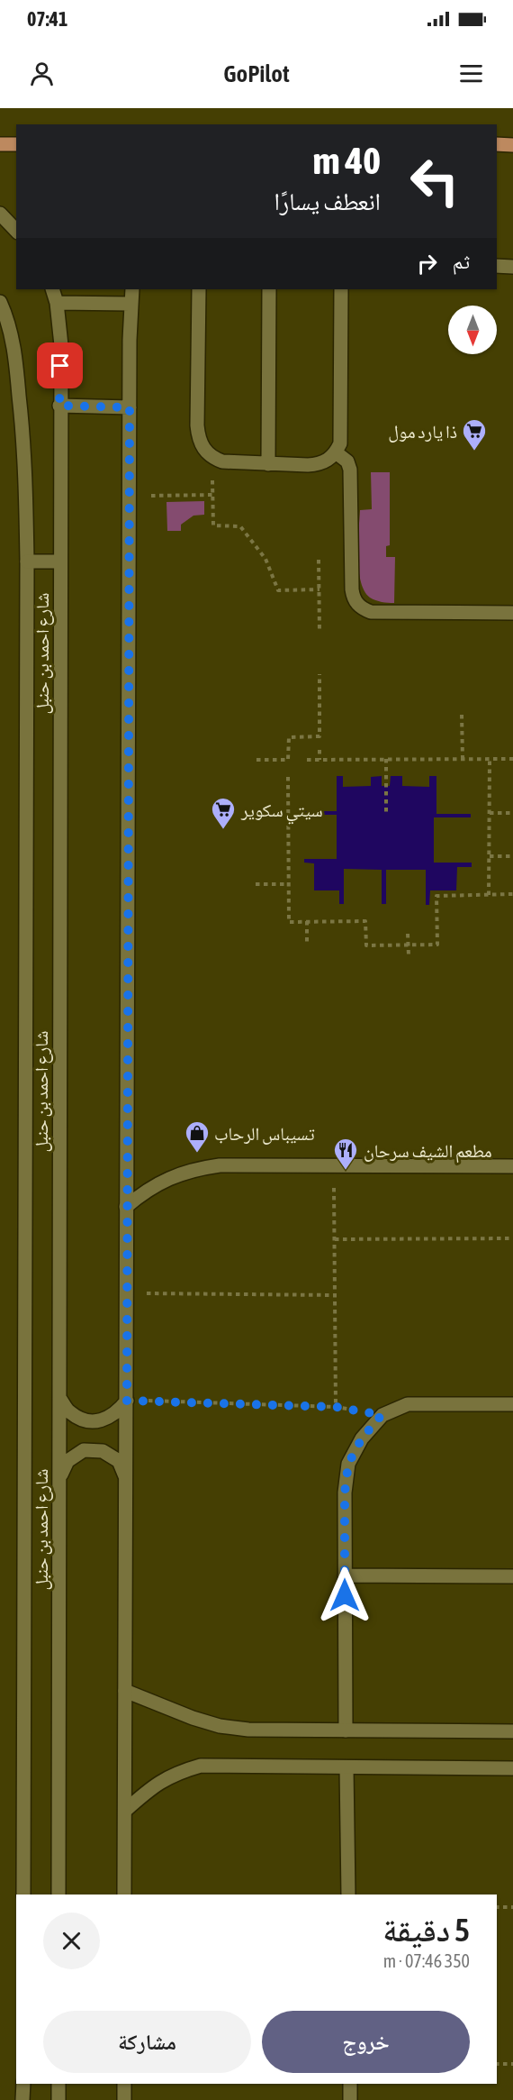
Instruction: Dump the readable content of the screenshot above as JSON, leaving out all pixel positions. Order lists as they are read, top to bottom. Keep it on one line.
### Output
{"streets":{"street":["شارع احمد بن حنبل"]},"places":{"supermarket":["ذا يارد مول","سيتي سكوير"],"shop":["تسيباس الرحاب"],"restaurant":["مطعم الشيف سرحان"]},"north":"bottom","page":{"status":"07:41","header":"GoPilot","turn":["40 m","انعطف يسارًا"],"then":"ثم","heading":["5 دقيقة","350 m · 07:46"],"buttons":["خروج","مشاركة"]}}
